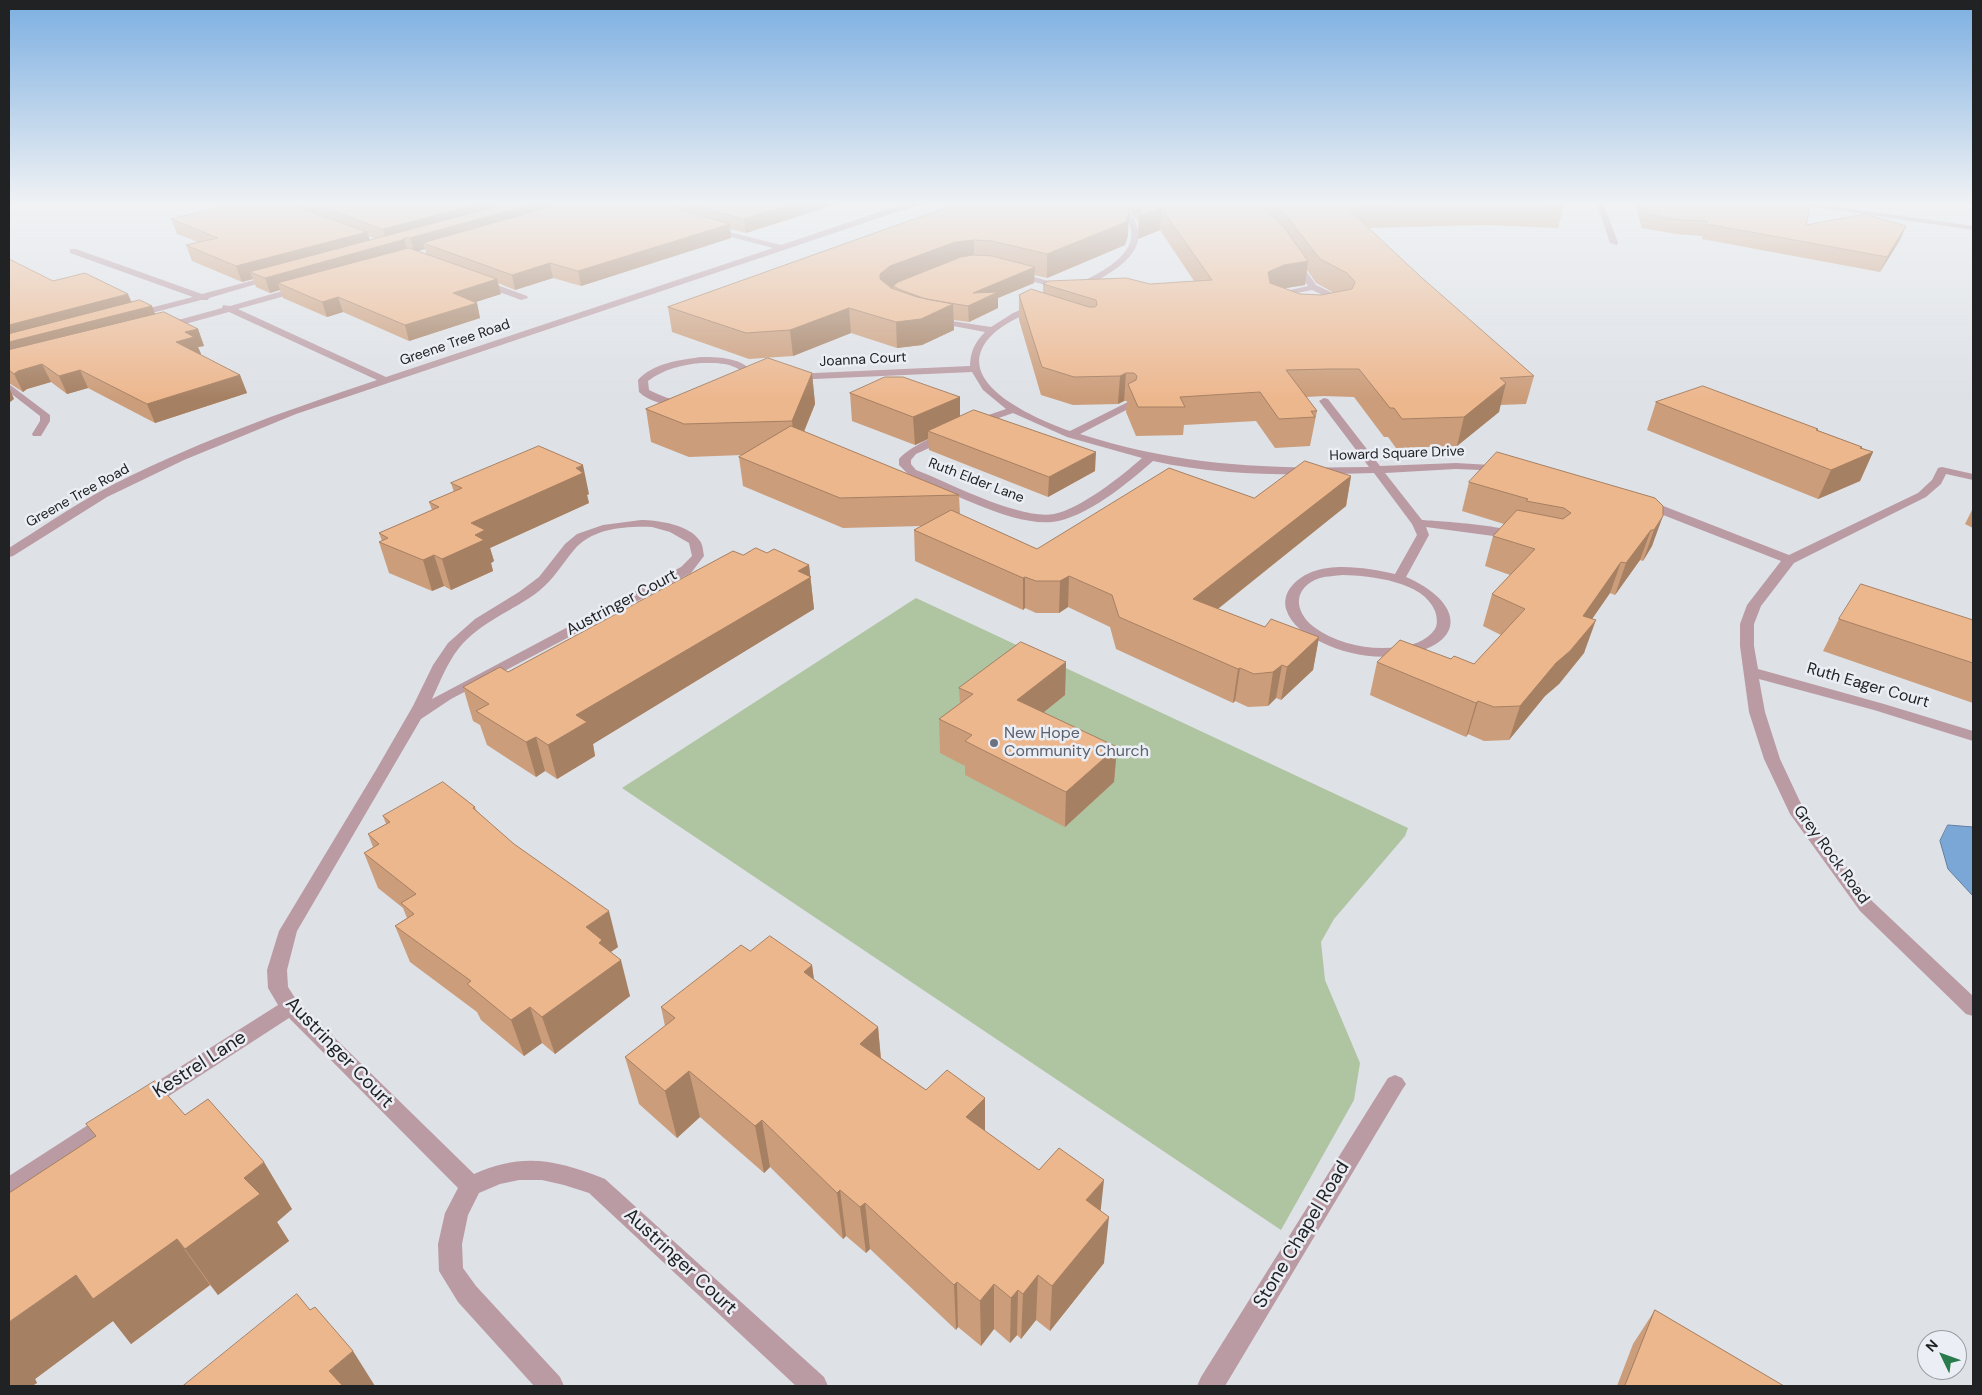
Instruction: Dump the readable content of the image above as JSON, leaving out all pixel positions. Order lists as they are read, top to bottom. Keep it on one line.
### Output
{"streets":{"street":["Greene Tree Road","Joanna Court","Howard Square Drive","Ruth Elder Lane","Austringer Court","Ruth Eager Court","Grey Rock Road","Kestrel Lane","Stone Chapel Road"]},"crossings":[["Joanna Court","Howard Square Drive"],["Howard Square Drive","Ruth Elder Lane"],["Austringer Court","Kestrel Lane"],["Ruth Eager Court","Grey Rock Road"]],"places":["New Hope Community Church"],"north":"top left"}
